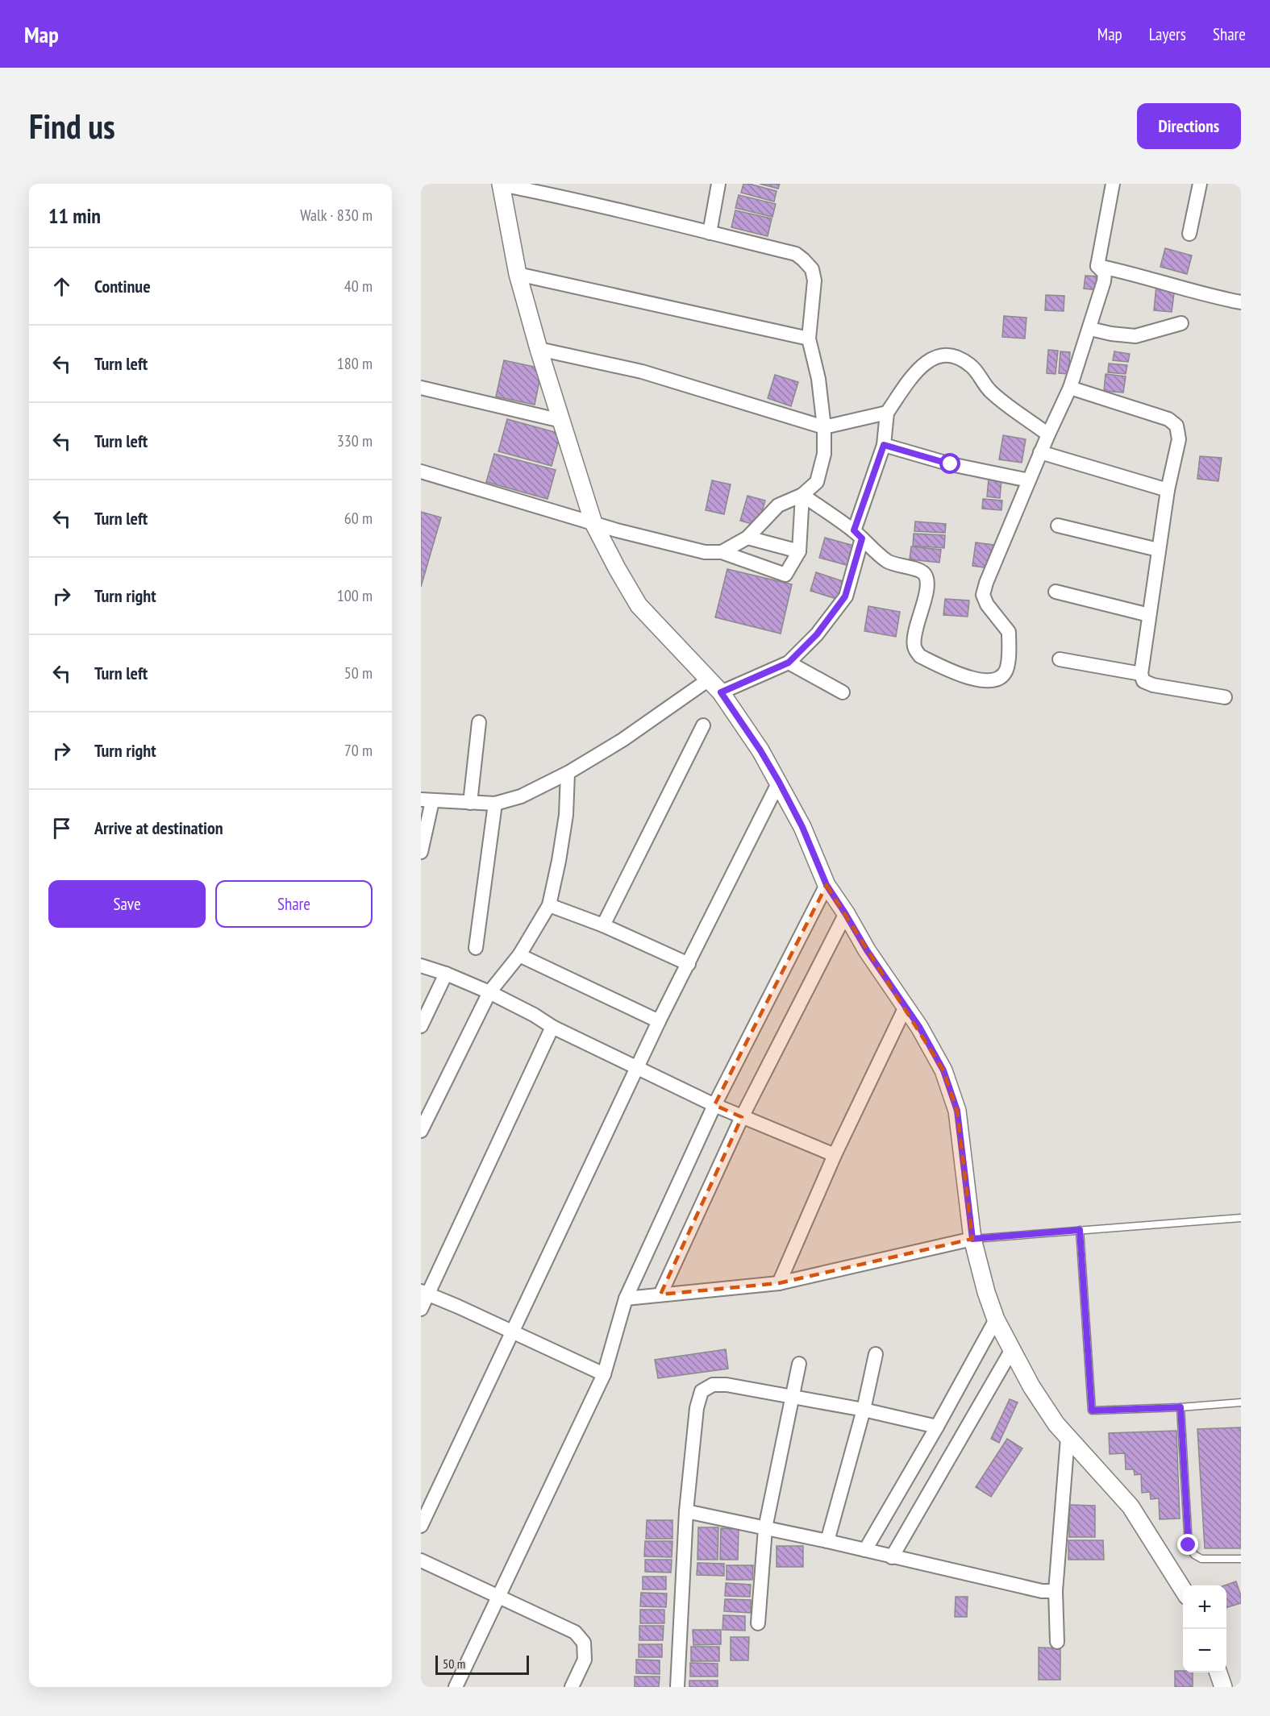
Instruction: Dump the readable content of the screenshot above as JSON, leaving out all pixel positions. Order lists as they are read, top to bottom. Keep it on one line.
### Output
{"scale_bar":"50 m","page":{"header":"Map","nav":["Map","Layers","Share"],"buttons":["Directions",["Save","Share"]],"title":"Find us","heading":["11 min","Walk · 830 m"],"list":[["Continue","40 m"],["Turn left","180 m"],["Turn left","330 m"],["Turn left","60 m"],["Turn right","100 m"],["Turn left","50 m"],["Turn right","70 m"],"Arrive at destination"],"map_buttons":["+","−"],"scale":"50 m"}}
